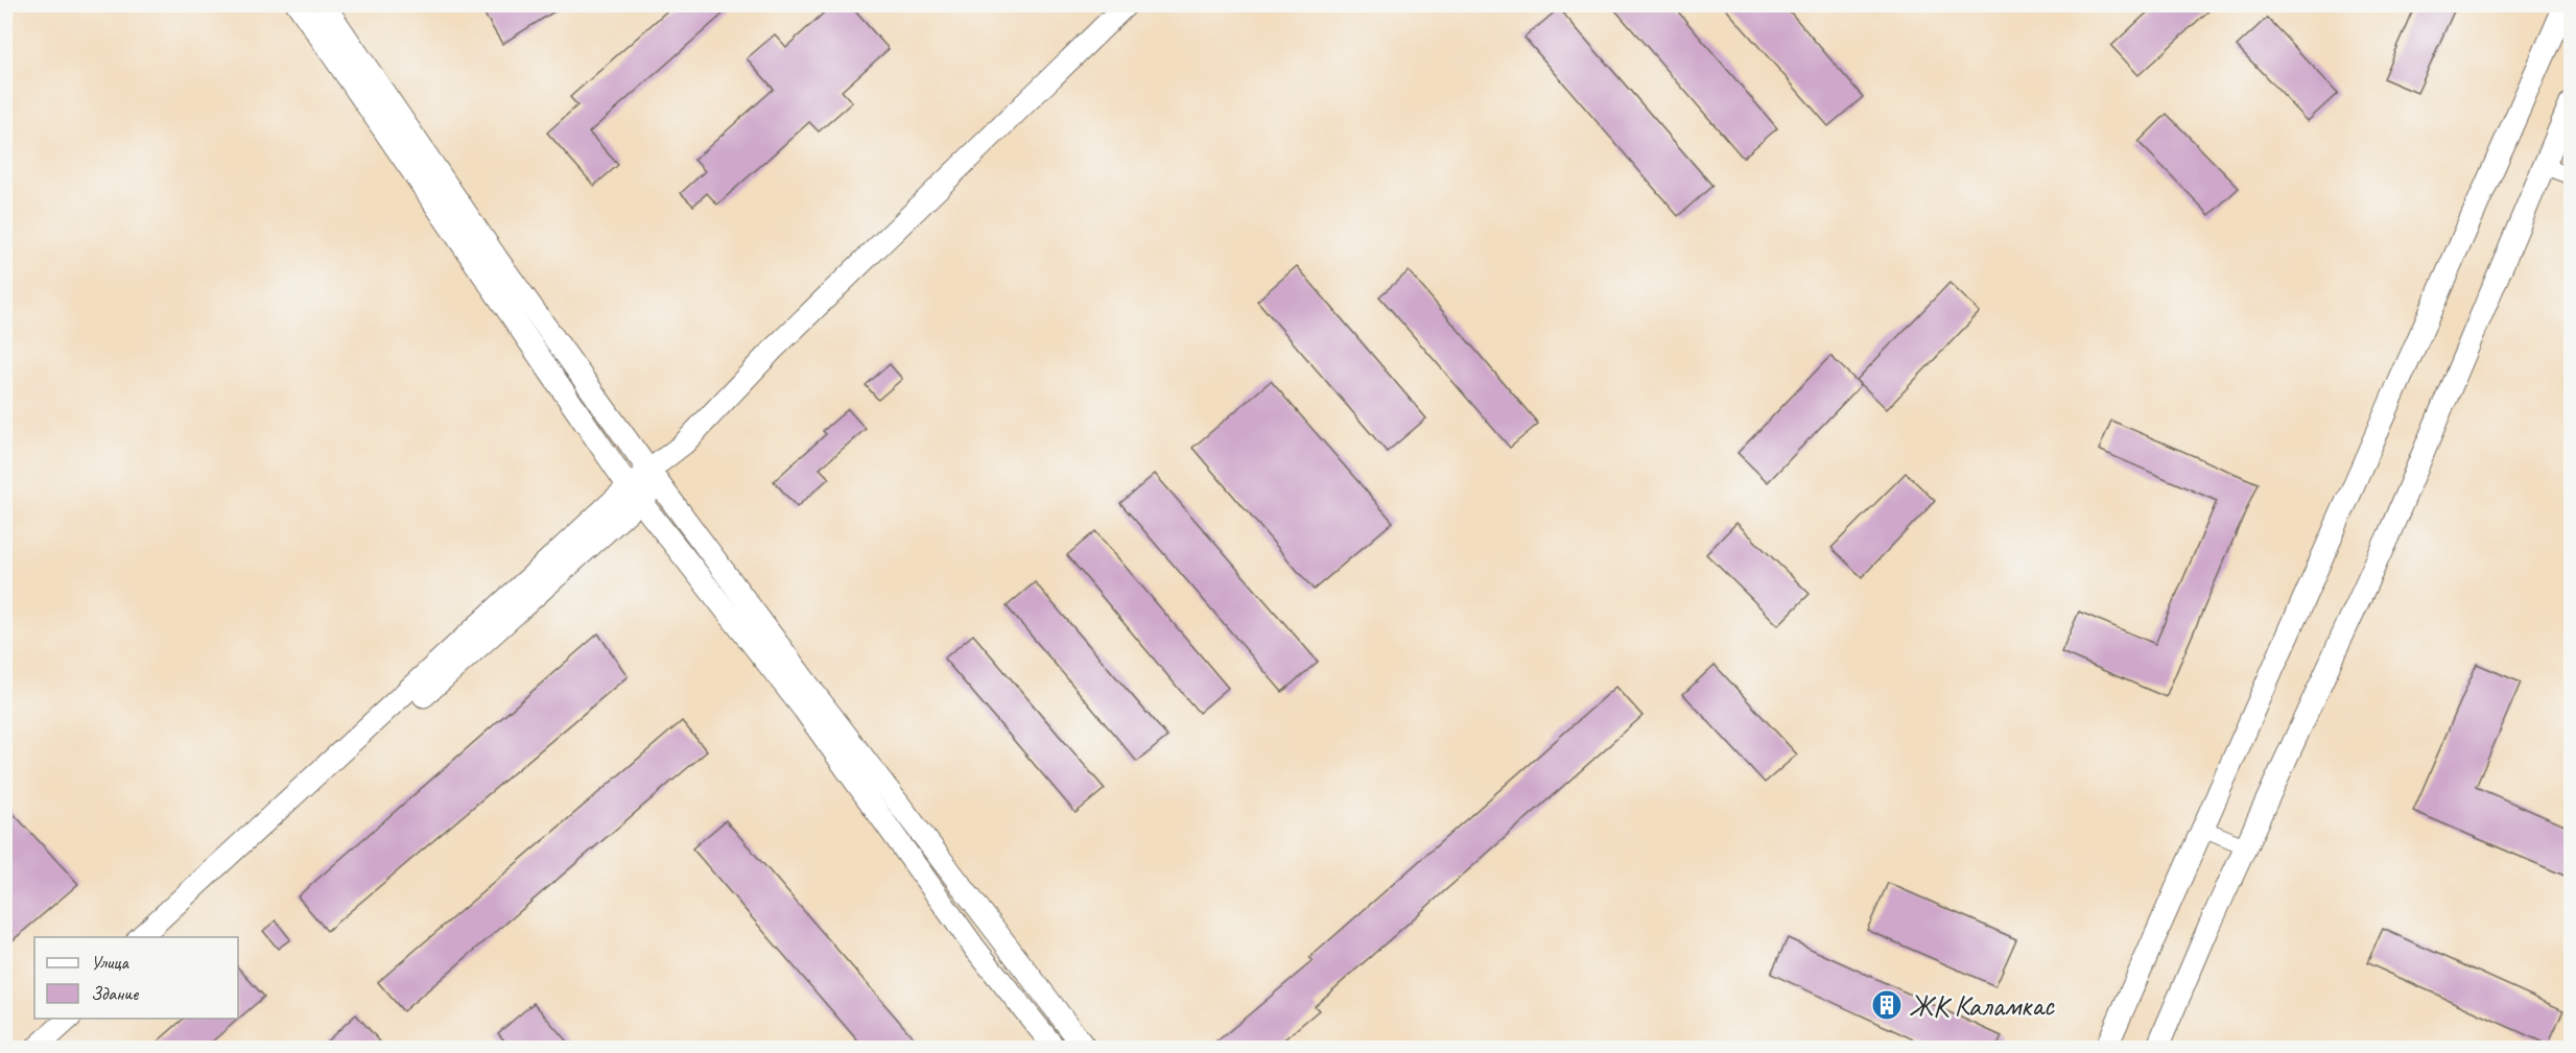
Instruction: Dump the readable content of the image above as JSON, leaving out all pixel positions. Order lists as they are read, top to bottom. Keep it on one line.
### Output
{"places":{"building":["ЖК Каламкас"]},"legend":["Улица","Здание"]}
